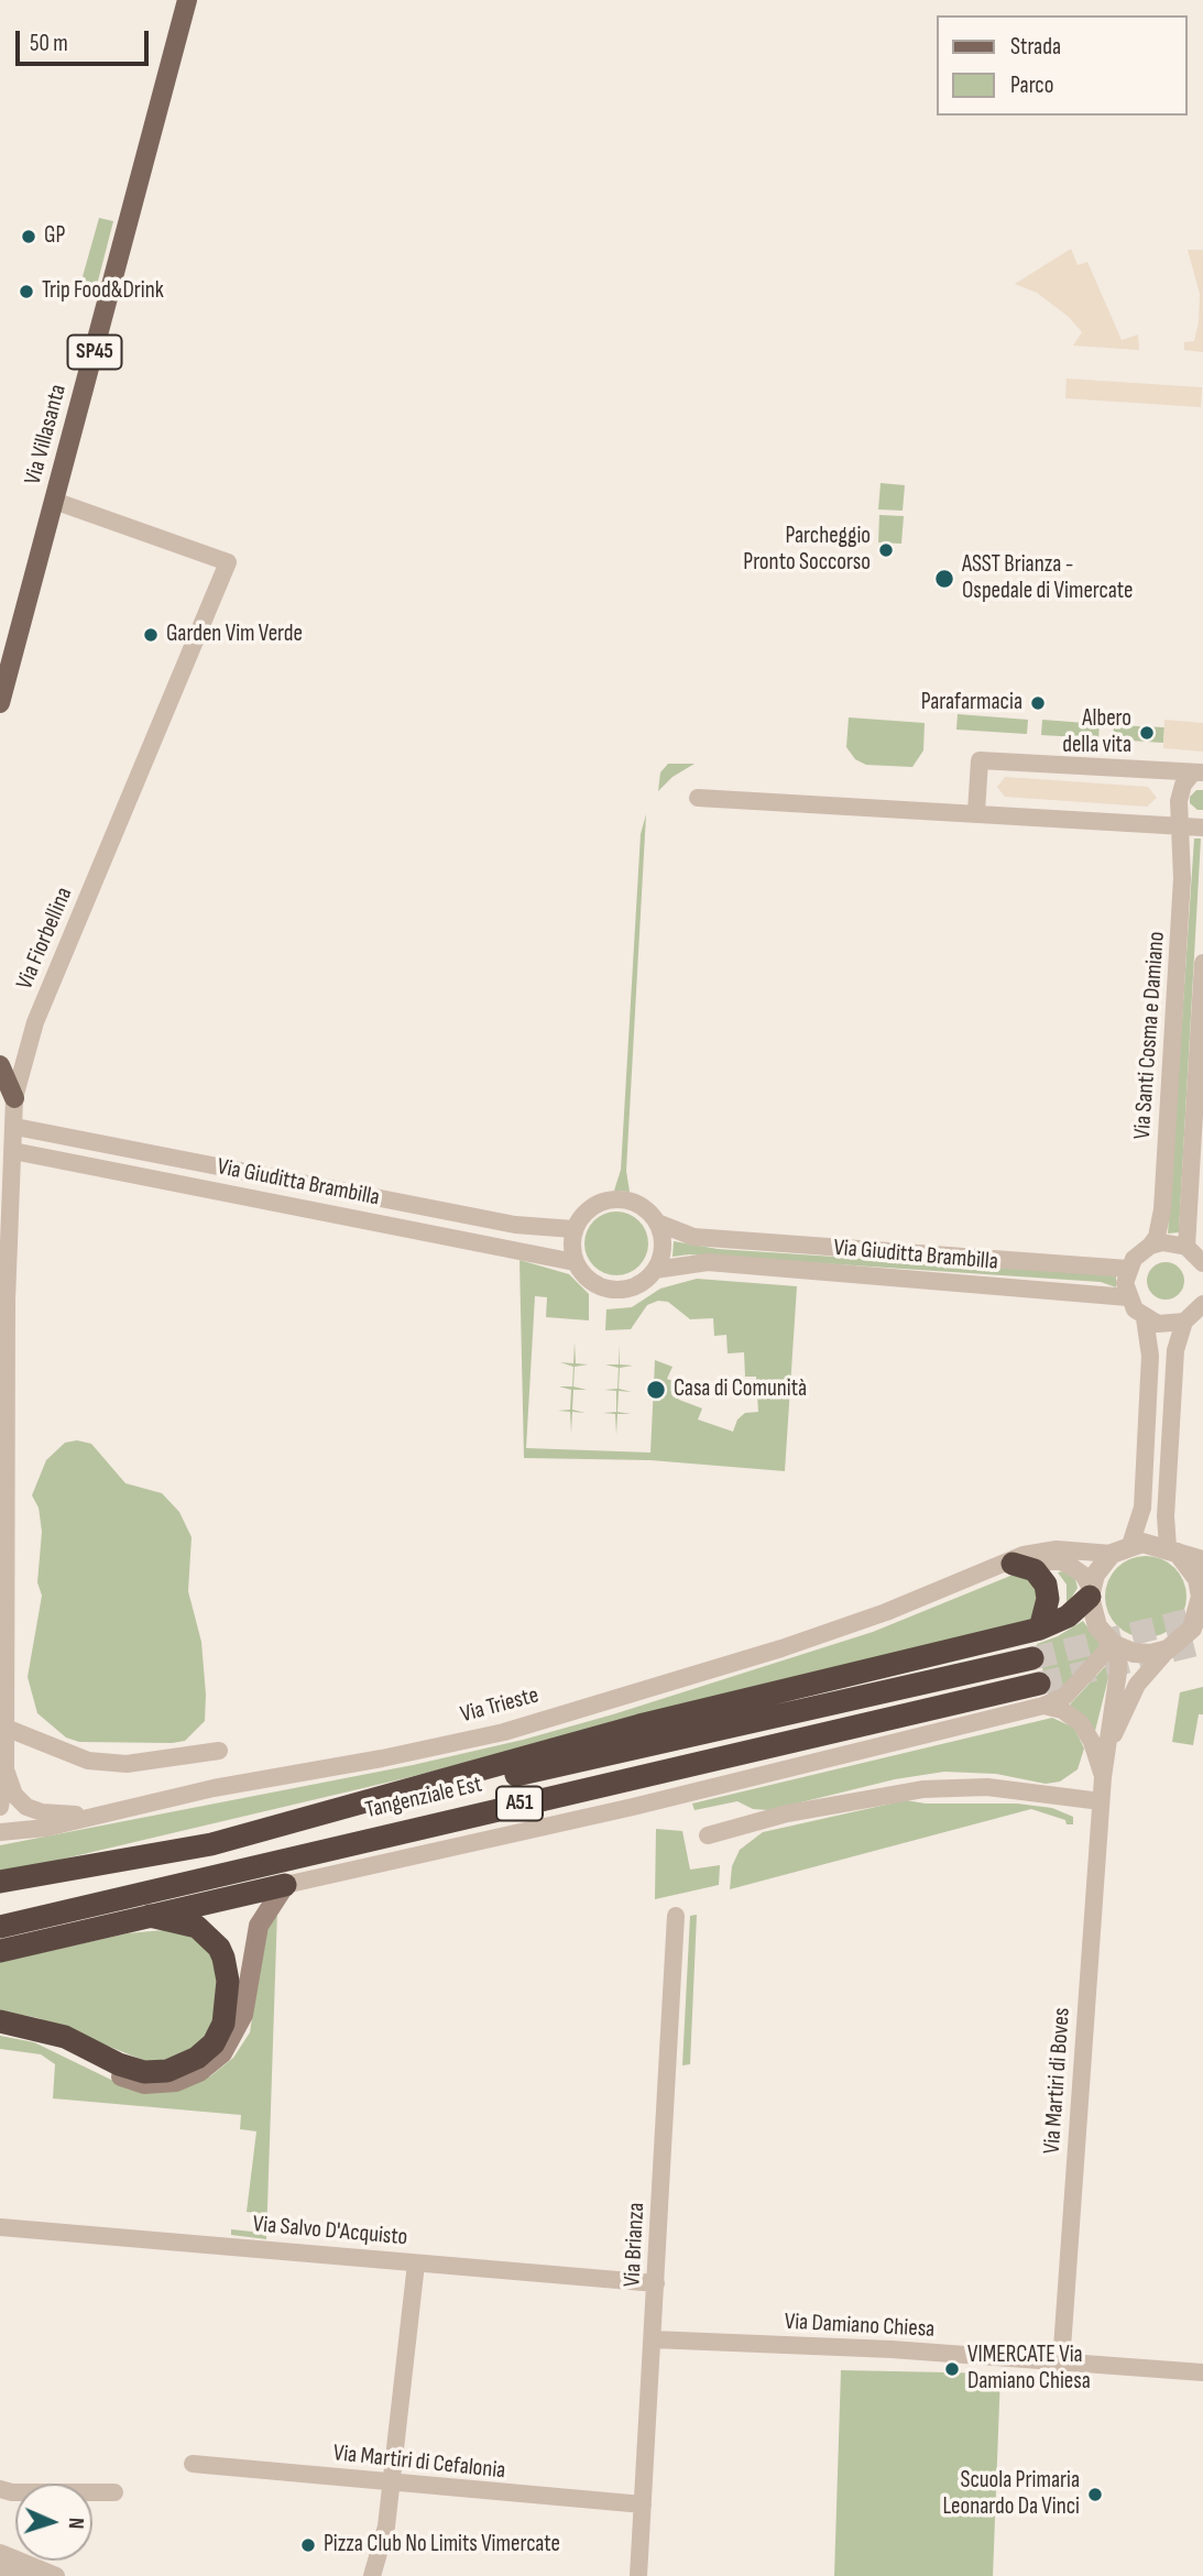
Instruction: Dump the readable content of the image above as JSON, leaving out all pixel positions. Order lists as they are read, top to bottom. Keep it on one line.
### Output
{"streets":{"highway":["Tangenziale Est","A51"],"main road":["SP45","Via Villasanta"],"street":["Via Fiorbellina","Via Santi Cosma e Damiano","Via Giuditta Brambilla","Via Trieste","Via Martiri di Boves","Via Salvo D'Acquisto","Via Brianza","Via Damiano Chiesa","Via Martiri di Cefalonia"]},"crossings":[["Via Villasanta","Via Fiorbellina"],["Via Fiorbellina","Via Giuditta Brambilla"],["Via Fiorbellina","Via Trieste"],["Via Santi Cosma e Damiano","Via Giuditta Brambilla"],["Via Trieste","Via Martiri di Boves"],["Tangenziale Est","Via Martiri di Boves"],["Via Martiri di Boves","Via Damiano Chiesa"],["Via Salvo D'Acquisto","Via Brianza"],["Via Brianza","Via Damiano Chiesa"],["Via Brianza","Via Martiri di Cefalonia"]],"places":["GP","Trip Food&Drink","Parcheggio Pronto Soccorso","ASST Brianza - Ospedale di Vimercate","Garden Vim Verde","Parafarmacia","Albero della vita","Casa di Comunità","VIMERCATE Via Damiano Chiesa","Scuola Primaria Leonardo Da Vinci","Pizza Club No Limits Vimercate"],"legend":["Strada","Parco"],"scale_bar":"50 m","north":"right"}
